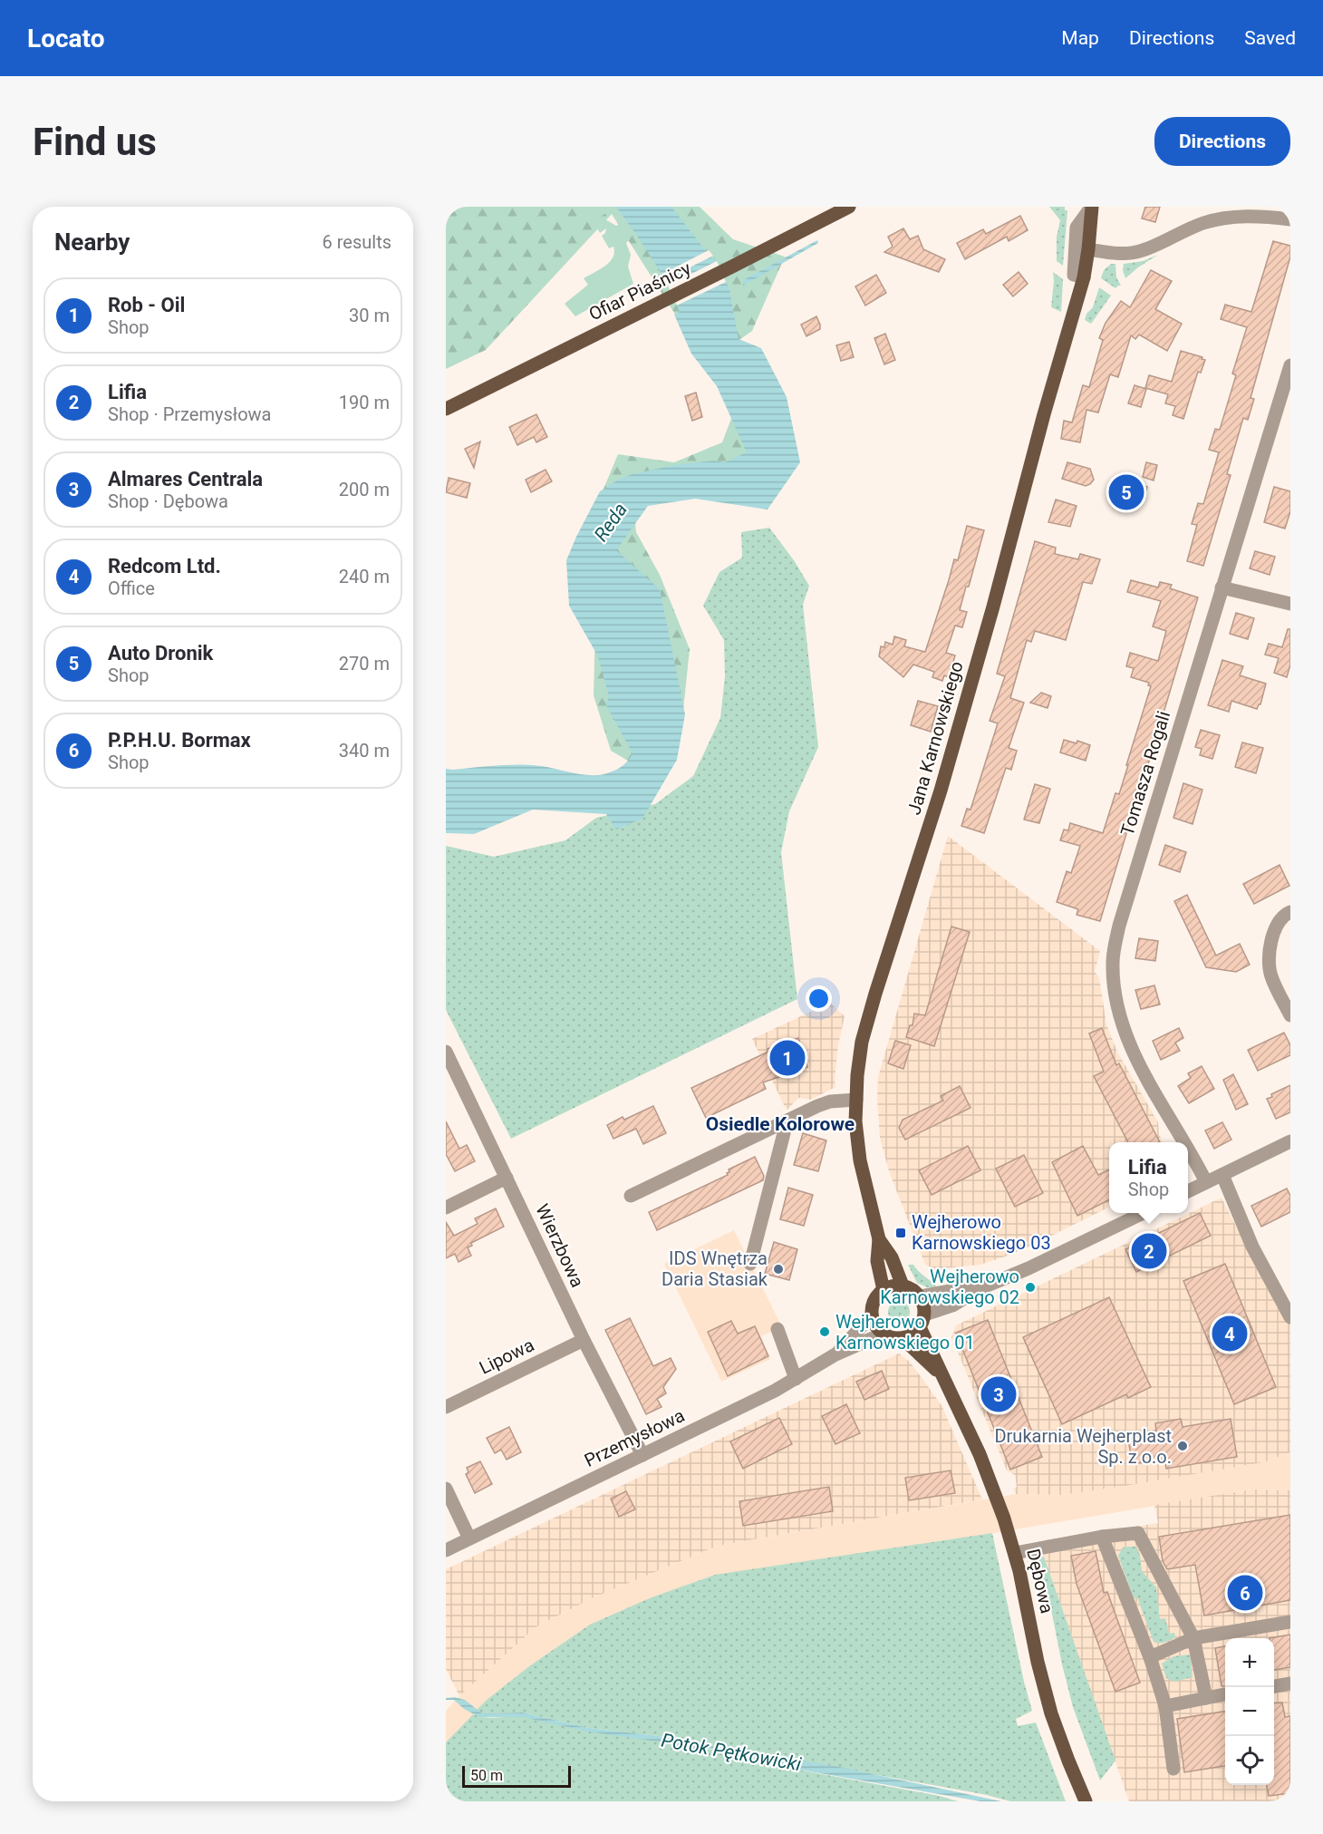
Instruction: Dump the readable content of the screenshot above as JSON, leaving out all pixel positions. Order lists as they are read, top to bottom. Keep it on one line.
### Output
{"streets":{"main road":["Ofiar Piaśnicy","Jana Karnowskiego","Dębowa"],"street":["Tomasza Rogali","Wierzbowa","Lipowa","Przemysłowa"]},"crossings":[["Jana Karnowskiego","Przemysłowa"],["Jana Karnowskiego","Dębowa"],["Wierzbowa","Lipowa"],["Wierzbowa","Przemysłowa"],["Przemysłowa","Dębowa"]],"districts":["Osiedle Kolorowe"],"water":["Reda","Potok Pętkowicki"],"places":{"transit":["Wejherowo Karnowskiego 03"],"other":["IDS Wnętrza Daria Stasiak","Wejherowo Karnowskiego 02","Wejherowo Karnowskiego 01","Drukarnia Wejherplast Sp. z o.o."]},"scale_bar":"50 m","page":{"header":"Locato","nav":["Map","Directions","Saved"],"buttons":"Directions","title":"Find us","heading":["Nearby","6 results"],"list":[{"mark":"1","name":"Rob - Oil","note":"Shop","value":"30 m"},{"mark":"2","name":"Lifia","note":"Shop · Przemysłowa","value":"190 m"},{"mark":"3","name":"Almares Centrala","note":"Shop · Dębowa","value":"200 m"},{"mark":"4","name":"Redcom Ltd.","note":"Office","value":"240 m"},{"mark":"5","name":"Auto Dronik","note":"Shop","value":"270 m"},{"mark":"6","name":"P.P.H.U. Bormax","note":"Shop","value":"340 m"}],"pins":["5","1","2","4","3","6"],"popup":["Lifia","Shop"],"map_buttons":["+","−"],"scale":"50 m"}}
